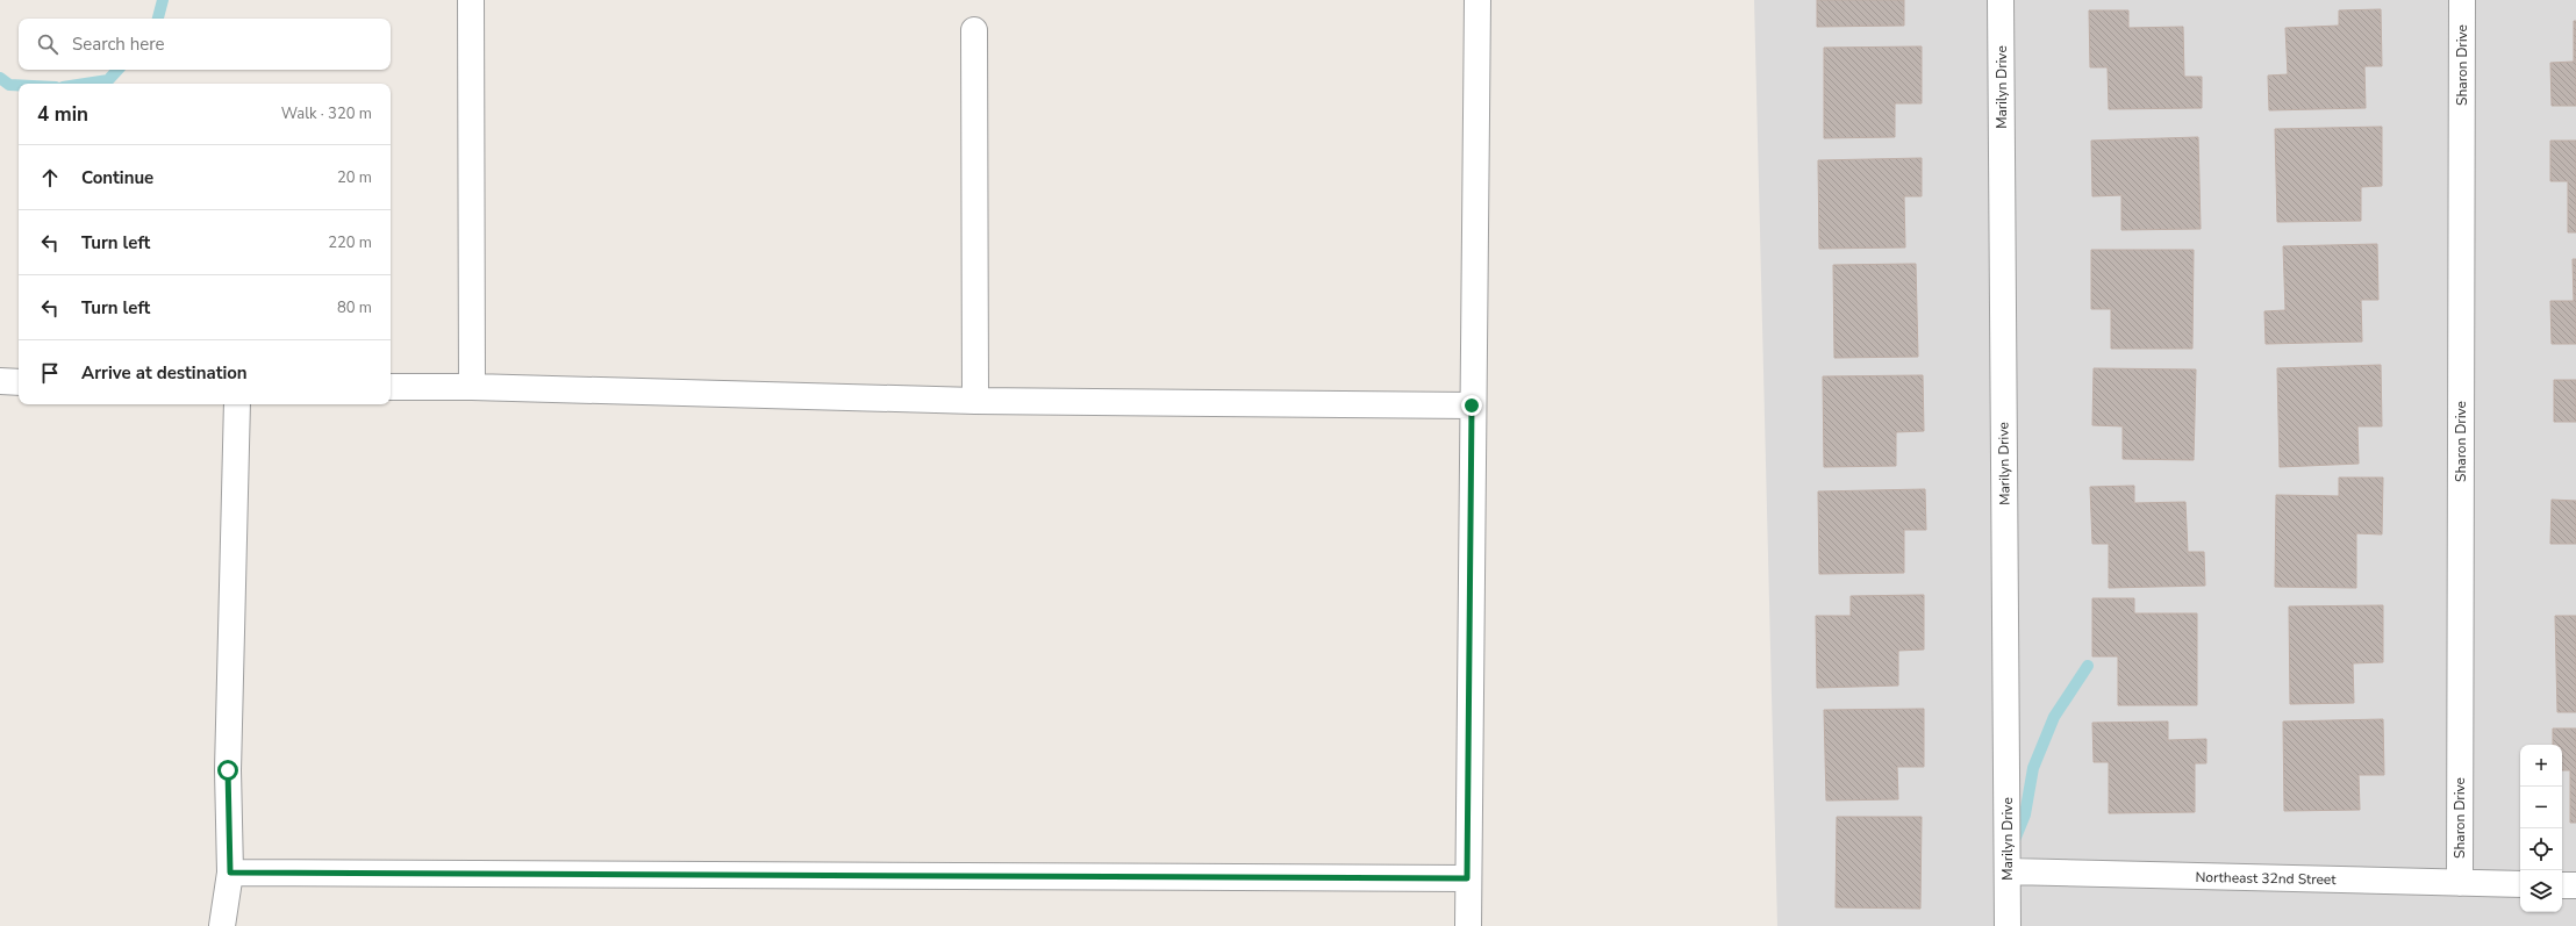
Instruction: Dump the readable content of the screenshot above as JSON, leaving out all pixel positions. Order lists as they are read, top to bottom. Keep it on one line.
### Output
{"streets":{"street":["Sharon Drive","Marilyn Drive","Northeast 32nd Street"]},"crossings":[["Sharon Drive","Northeast 32nd Street"],["Marilyn Drive","Northeast 32nd Street"]],"page":{"search":"Search here","heading":["4 min","Walk · 320 m"],"list":[["Continue","20 m"],["Turn left","220 m"],["Turn left","80 m"],"Arrive at destination"],"map_buttons":["+","−"]}}
